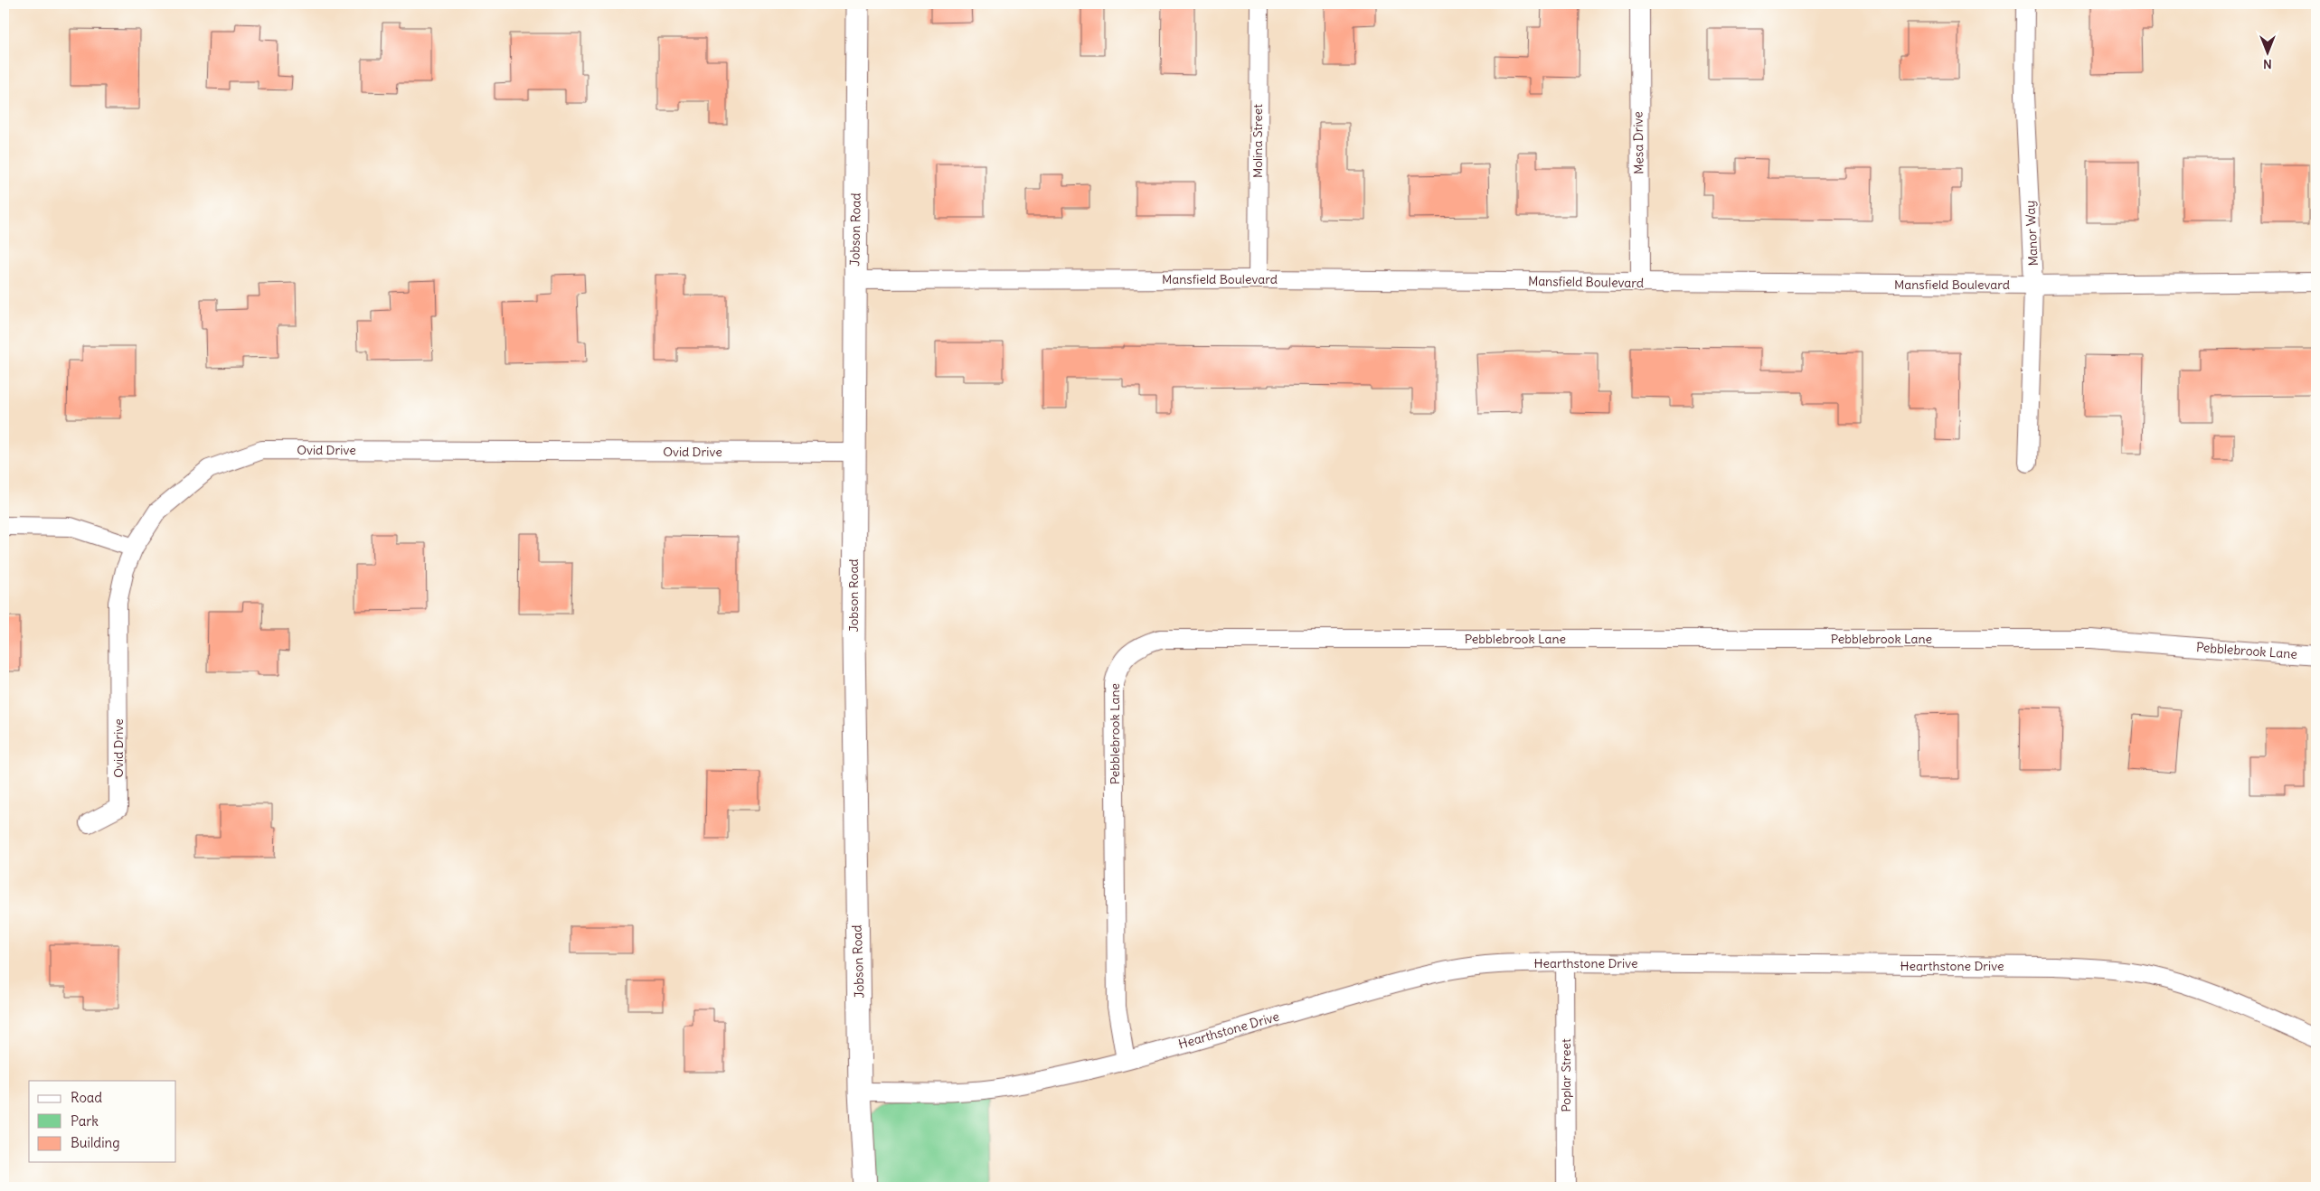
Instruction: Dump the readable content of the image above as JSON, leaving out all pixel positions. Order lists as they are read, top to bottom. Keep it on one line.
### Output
{"streets":{"street":["Molina Street","Mesa Drive","Jobson Road","Manor Way","Mansfield Boulevard","Ovid Drive","Pebblebrook Lane","Hearthstone Drive","Poplar Street"]},"crossings":[["Molina Street","Mansfield Boulevard"],["Mesa Drive","Mansfield Boulevard"],["Jobson Road","Mansfield Boulevard"],["Jobson Road","Ovid Drive"],["Jobson Road","Hearthstone Drive"],["Manor Way","Mansfield Boulevard"],["Pebblebrook Lane","Hearthstone Drive"],["Hearthstone Drive","Poplar Street"]],"legend":["Road","Park","Building"],"north":"bottom"}
